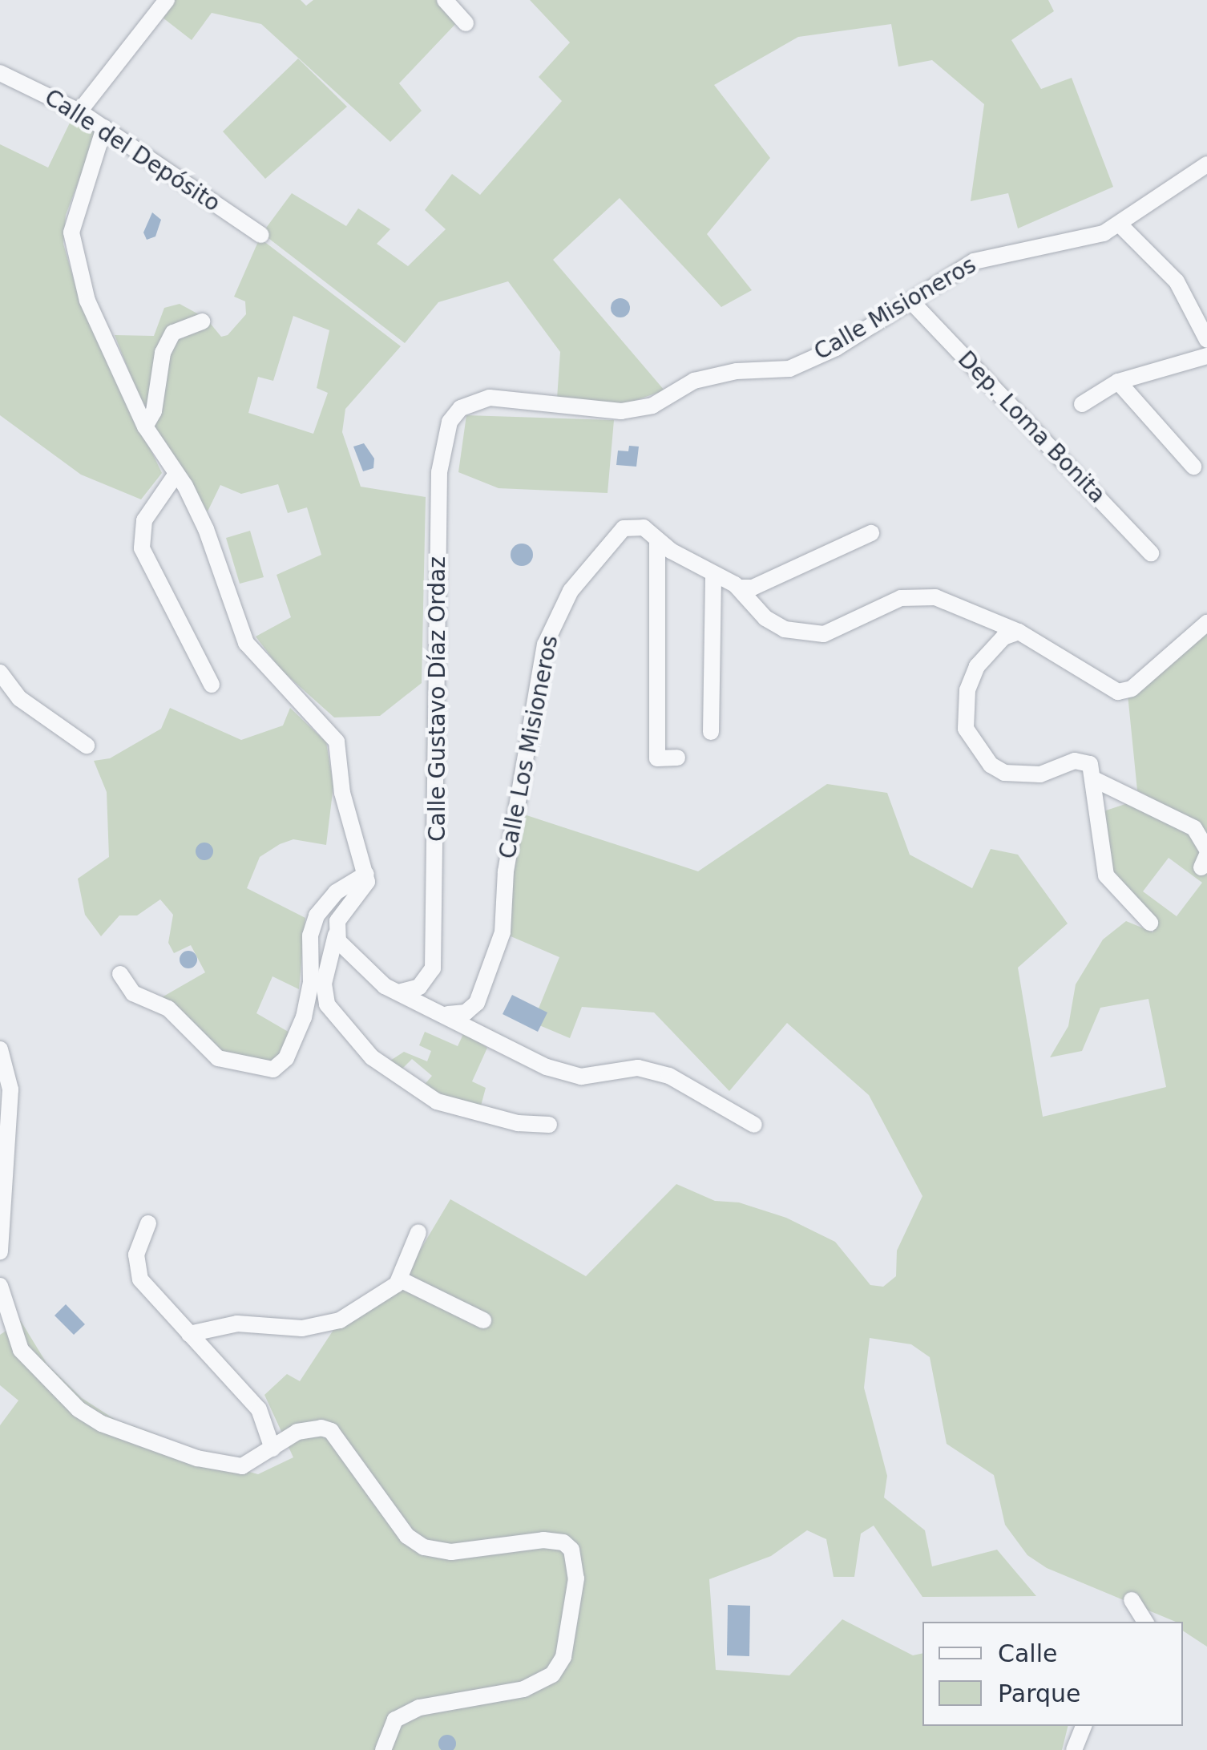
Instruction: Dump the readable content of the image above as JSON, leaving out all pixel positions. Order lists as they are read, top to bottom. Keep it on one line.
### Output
{"streets":{"street":["Calle del Depósito","Calle Misioneros","Dep. Loma Bonita","Calle Gustavo Díaz Ordaz","Calle Los Misioneros"]},"crossings":[["Calle Misioneros","Dep. Loma Bonita"],["Calle Misioneros","Calle Gustavo Díaz Ordaz"]],"legend":["Calle","Parque"]}
